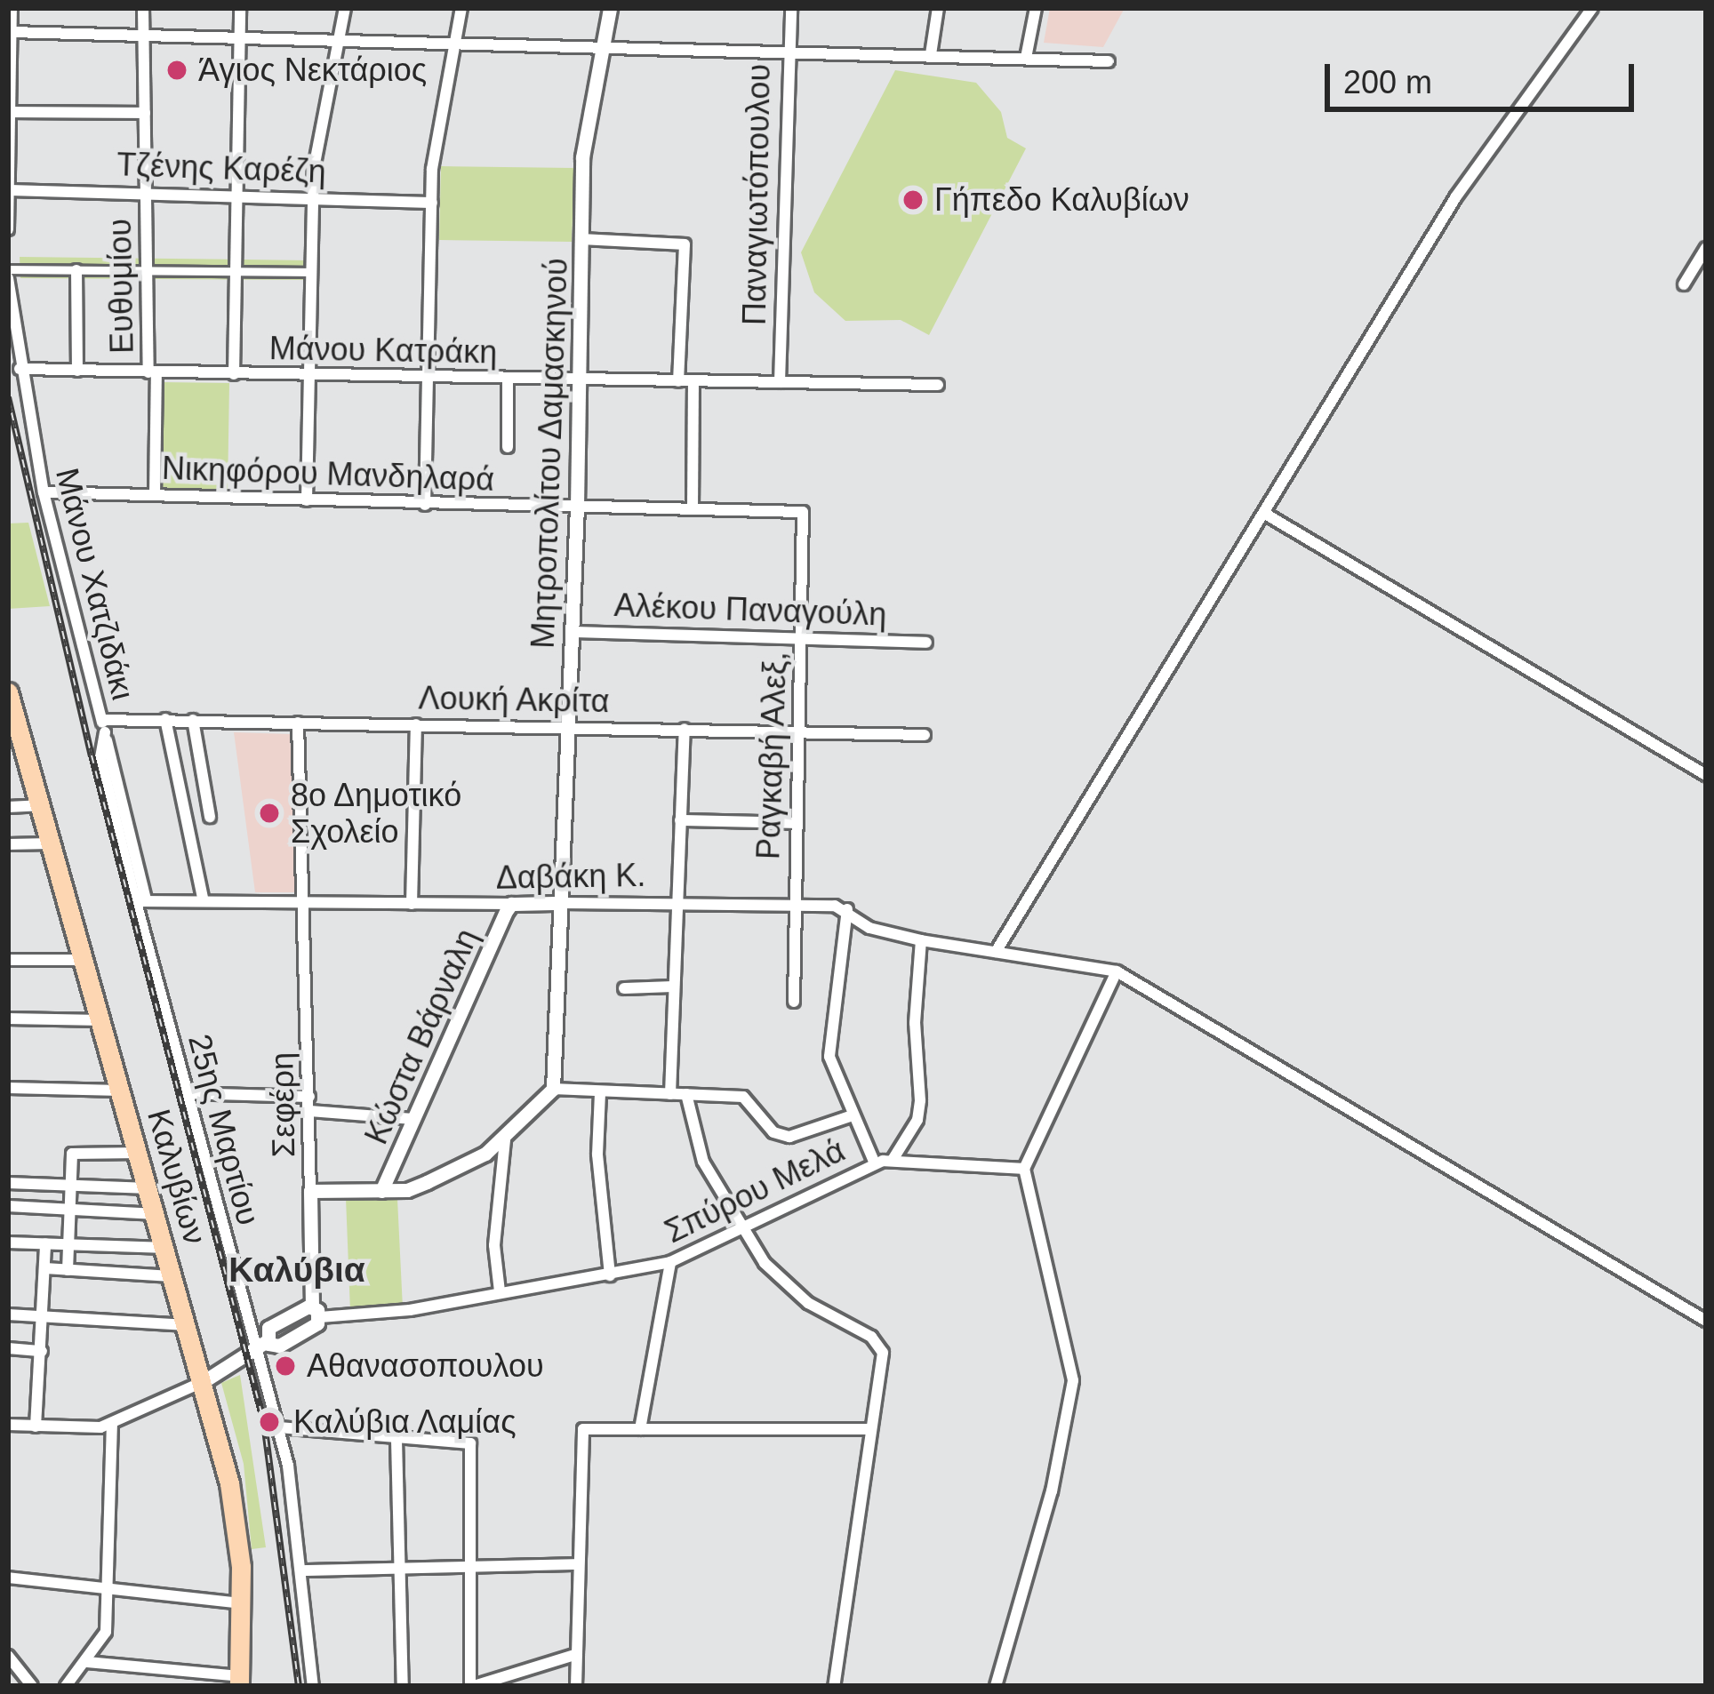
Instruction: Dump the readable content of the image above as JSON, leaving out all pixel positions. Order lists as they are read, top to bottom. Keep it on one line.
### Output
{"streets":{"main road":["Καλυβίων"],"street":["Τζένης Καρέζη","Παναγιωτόπουλου","Ευθυμίου","Μάνου Κατράκη","Μητροπολίτου Δαμασκηνού","Νικηφόρου Μανδηλαρά","Μάνου Χατζιδάκι","Αλέκου Παναγούλη","Λουκή Ακρίτα","Ραγκαβή Αλεξ,","Δαβάκη Κ.","Κώστα Βάρναλη","Σεφέρη","25ης Μαρτίου","Σπύρου Μελά"]},"crossings":[["Τζένης Καρέζη","Ευθυμίου"],["Παναγιωτόπουλου","Μάνου Κατράκη"],["Ευθυμίου","Μάνου Κατράκη"],["Ευθυμίου","Νικηφόρου Μανδηλαρά"],["Μάνου Κατράκη","Μητροπολίτου Δαμασκηνού"],["Μάνου Κατράκη","Μάνου Χατζιδάκι"],["Μητροπολίτου Δαμασκηνού","Νικηφόρου Μανδηλαρά"],["Μητροπολίτου Δαμασκηνού","Αλέκου Παναγούλη"],["Μητροπολίτου Δαμασκηνού","Λουκή Ακρίτα"],["Μητροπολίτου Δαμασκηνού","Δαβάκη Κ."],["Νικηφόρου Μανδηλαρά","Μάνου Χατζιδάκι"],["Νικηφόρου Μανδηλαρά","Ραγκαβή Αλεξ,"],["Μάνου Χατζιδάκι","Λουκή Ακρίτα"],["Μάνου Χατζιδάκι","Δαβάκη Κ."],["Μάνου Χατζιδάκι","25ης Μαρτίου"],["Αλέκου Παναγούλη","Ραγκαβή Αλεξ,"],["Λουκή Ακρίτα","Ραγκαβή Αλεξ,"],["Λουκή Ακρίτα","Σεφέρη"],["Ραγκαβή Αλεξ,","Δαβάκη Κ."],["Δαβάκη Κ.","Κώστα Βάρναλη"],["Δαβάκη Κ.","Σεφέρη"],["Δαβάκη Κ.","25ης Μαρτίου"],["Σεφέρη","Σπύρου Μελά"]],"districts":["Καλύβια"],"places":["Άγιος Νεκτάριος","Γήπεδο Καλυβίων","8ο Δημοτικό Σχολείο","Αθανασοπουλου","Καλύβια Λαμίας"],"scale_bar":"200 m"}
